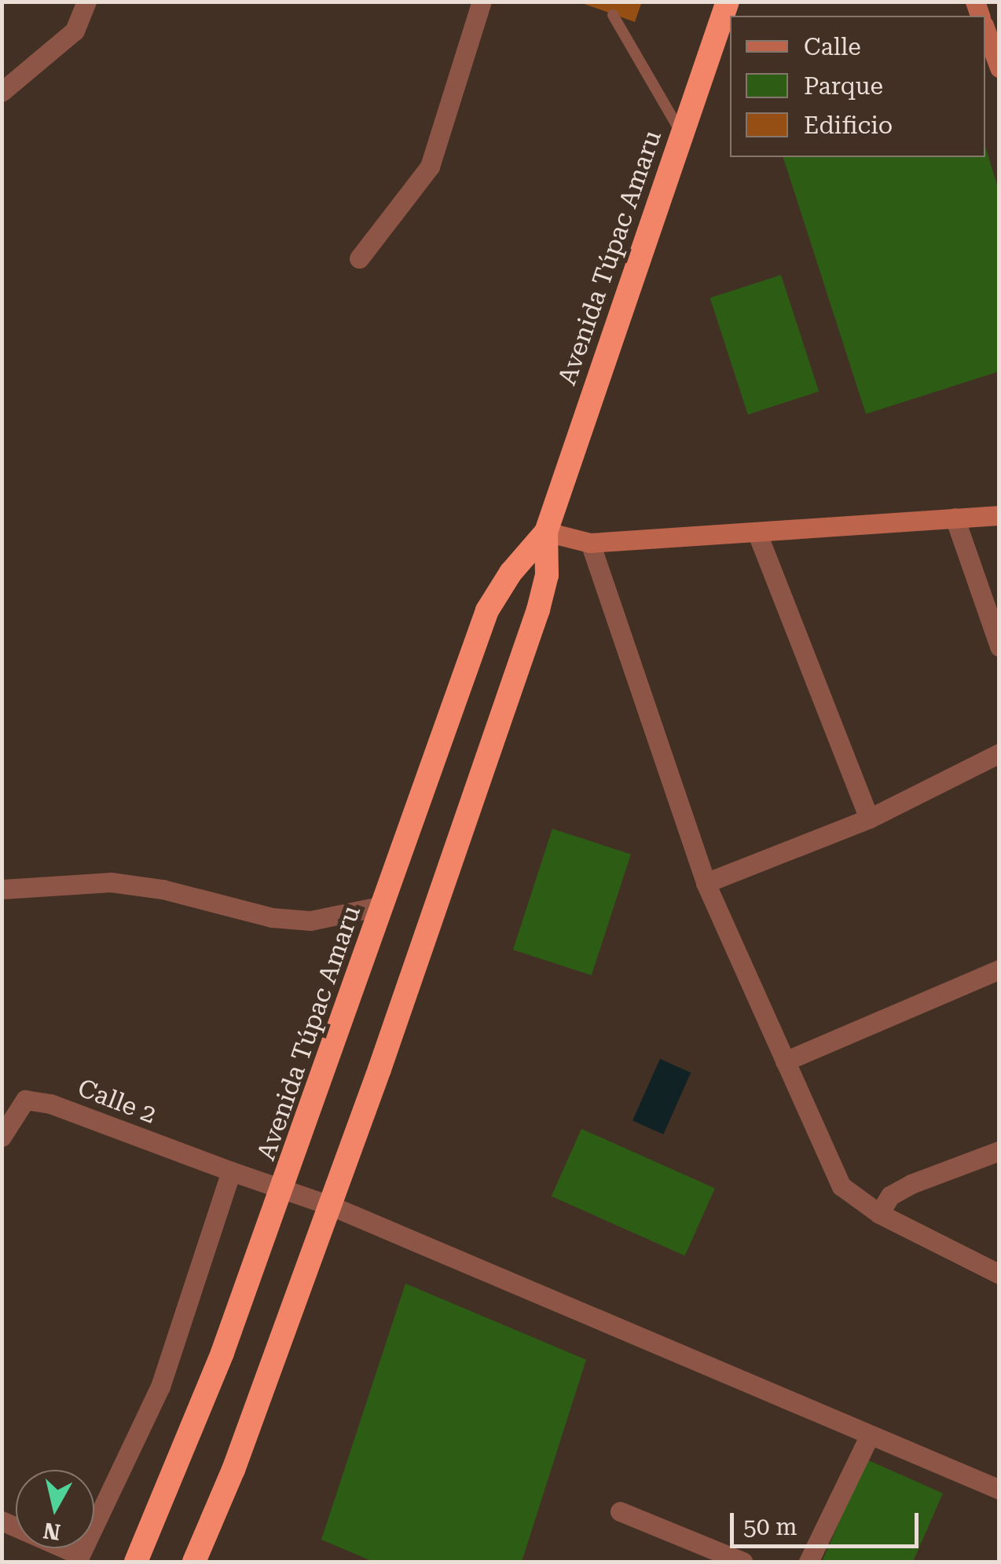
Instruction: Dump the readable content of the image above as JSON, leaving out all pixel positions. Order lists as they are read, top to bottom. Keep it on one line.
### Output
{"streets":{"highway":["Avenida Túpac Amaru"],"street":["Calle 2"]},"legend":["Calle","Parque","Edificio"],"scale_bar":"50 m","north":"bottom"}
